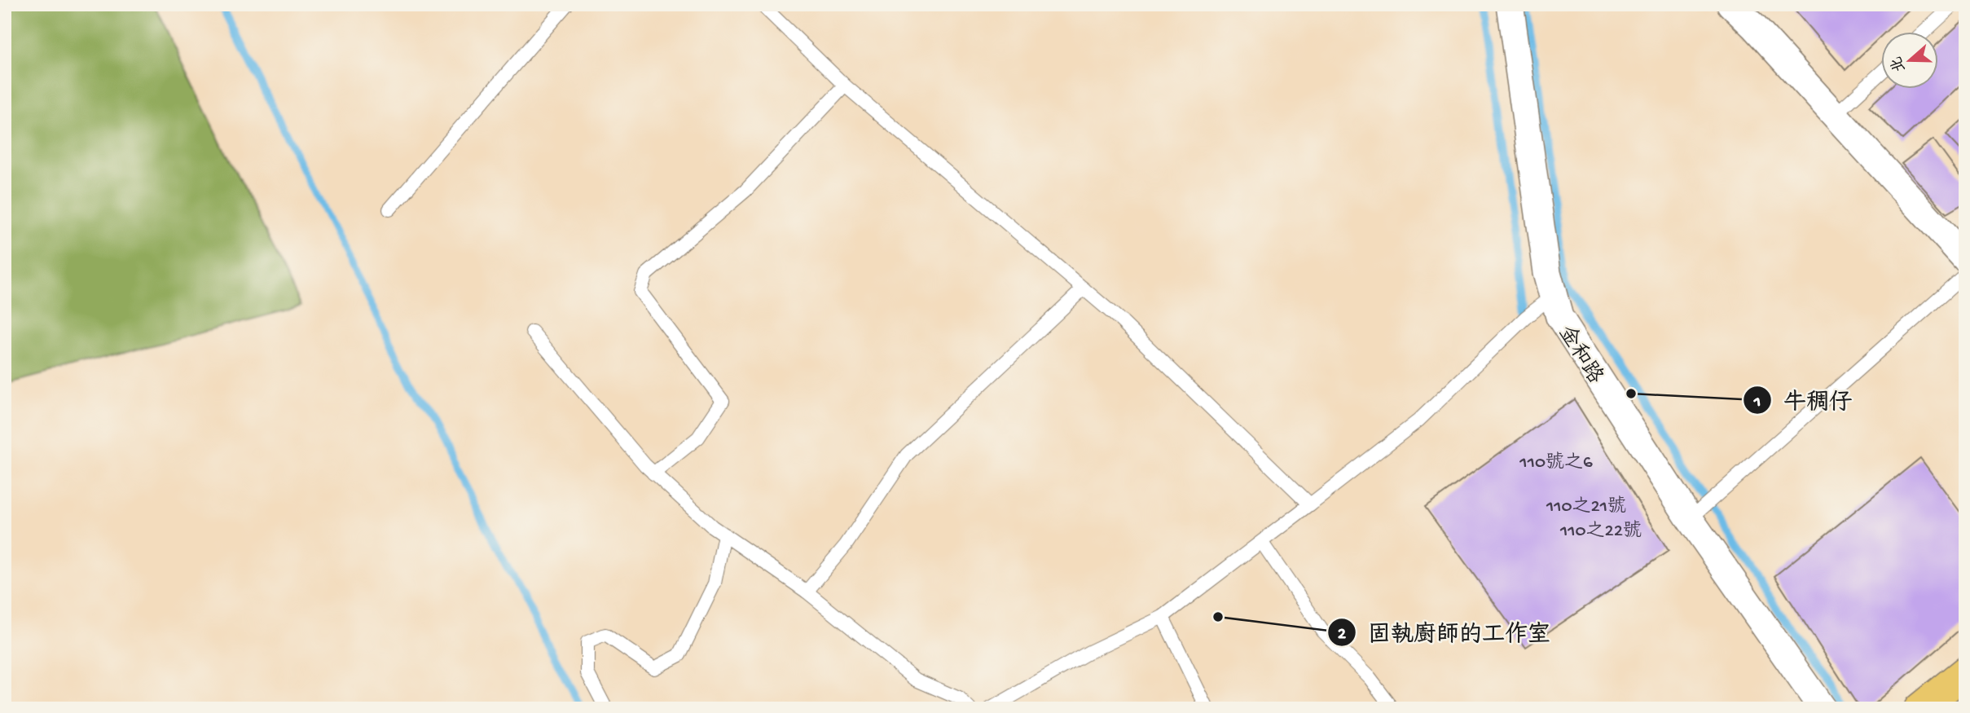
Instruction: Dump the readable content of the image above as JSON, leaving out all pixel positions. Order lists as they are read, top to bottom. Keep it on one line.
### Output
{"streets":{"street":["金和路"]},"places":["牛稠仔","固執廚師的工作室"],"house_numbers":["110號之6","110之21號","110之22號"],"north":"left"}
